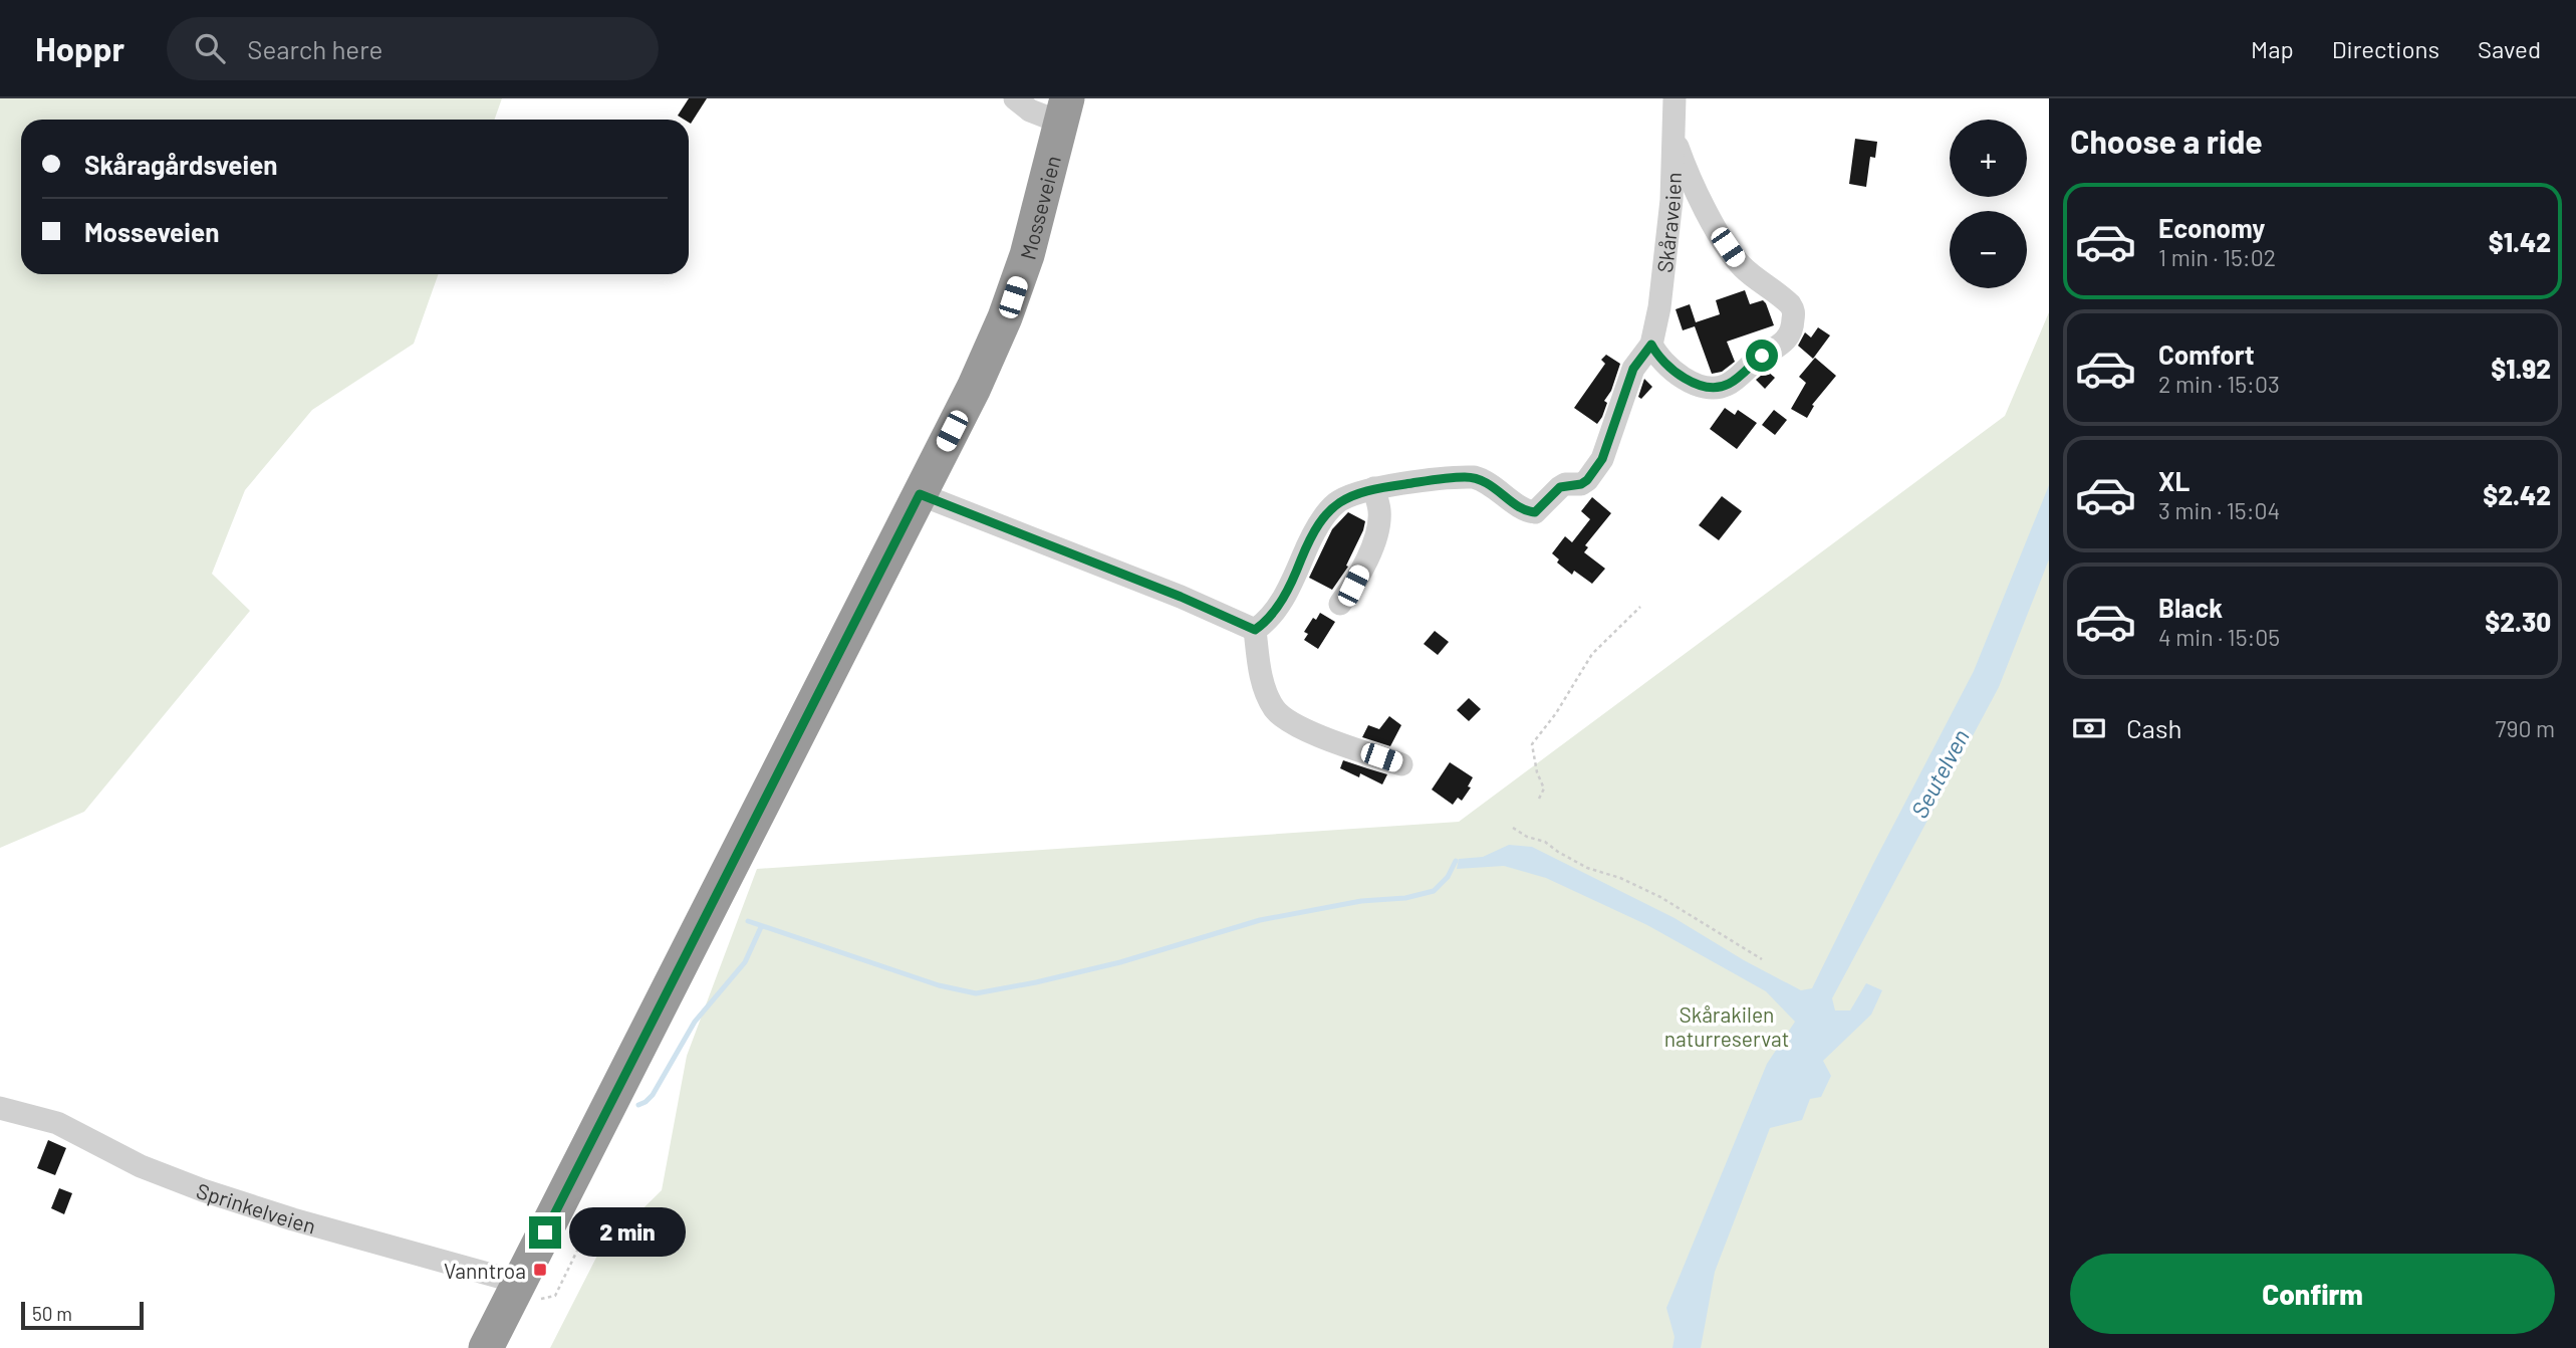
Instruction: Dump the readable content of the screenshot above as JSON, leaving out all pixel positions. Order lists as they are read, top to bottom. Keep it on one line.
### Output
{"streets":{"highway":["Mosseveien"],"street":["Skåraveien","Sprinkelveien"]},"crossings":[["Mosseveien","Sprinkelveien"]],"water":["Seutelven"],"parks":["Skårakilen naturreservat"],"places":{"transit":["Vanntroa"]},"scale_bar":"50 m","page":{"header":"Hoppr","search":"Search here","nav":["Map","Directions","Saved"],"heading":"Choose a ride","map_buttons":["+","−"],"banner":["Skåragårdsveien","Mosseveien"],"list":[{"name":"Economy","note":"1 min · 15:02","value":"$1.42"},{"name":"Comfort","note":"2 min · 15:03","value":"$1.92"},{"name":"XL","note":"3 min · 15:04","value":"$2.42"},{"name":"Black","note":"4 min · 15:05","value":"$2.30"}],"pay":["Cash","790 m"],"bubble":"2 min","buttons":"Confirm","scale":"50 m"}}
